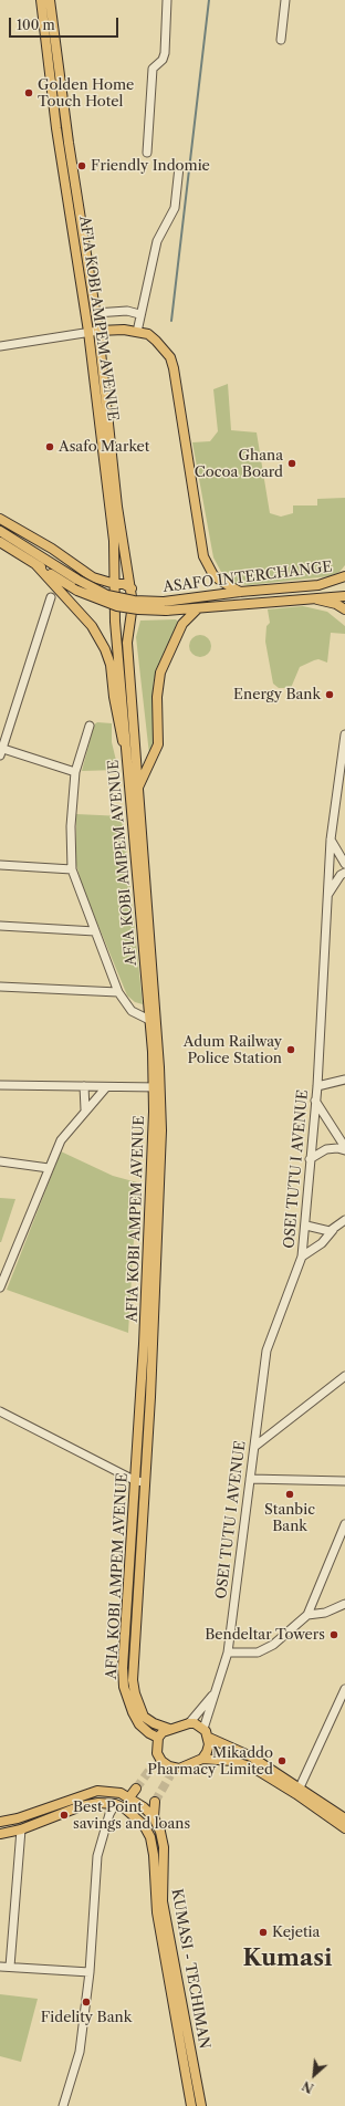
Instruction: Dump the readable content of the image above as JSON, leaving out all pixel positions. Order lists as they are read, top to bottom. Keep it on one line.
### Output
{"streets":{"main road":["AFIA KOBI AMPEM AVENUE","ASAFO INTERCHANGE","KUMASI - TECHIMAN"],"street":["OSEI TUTU I AVENUE"]},"districts":["Kumasi"],"places":["Golden Home Touch Hotel","Friendly Indomie","Asafo Market","Ghana Cocoa Board","Energy Bank","Adum Railway Police Station","Stanbic Bank","Bendeltar Towers","Mikaddo Pharmacy Limited","Best Point savings and loans","Kejetia","Fidelity Bank"],"scale_bar":"100 m","north":"bottom left"}
